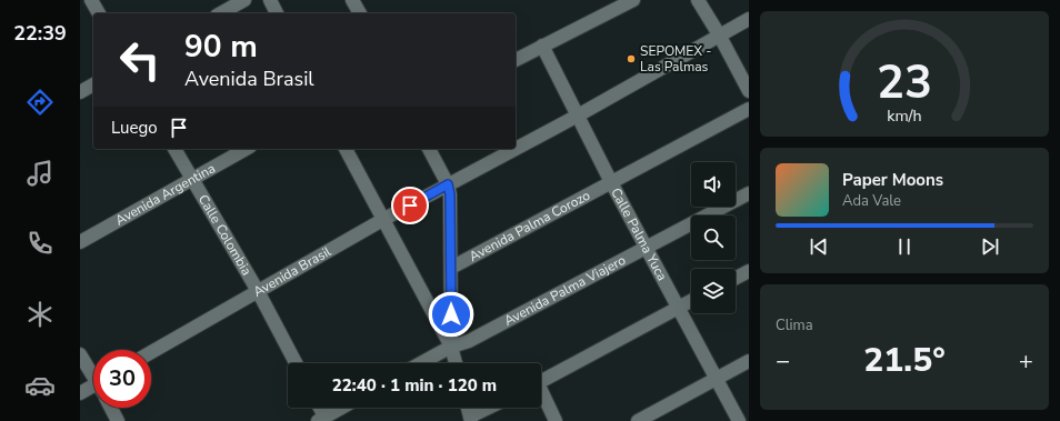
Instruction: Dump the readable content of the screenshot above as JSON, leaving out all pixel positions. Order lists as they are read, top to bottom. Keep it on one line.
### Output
{"streets":{"street":["Avenida Argentina","Avenida Palma Corozo","Calle Palma Yuca","Calle Colombia","Avenida Brasil","Avenida Palma Viajero"]},"crossings":[["Avenida Argentina","Calle Colombia"],["Avenida Palma Corozo","Calle Palma Yuca"],["Calle Palma Yuca","Avenida Brasil"],["Calle Palma Yuca","Avenida Palma Viajero"],["Calle Colombia","Avenida Brasil"]],"places":["SEPOMEX - Las Palmas"],"page":{"tabs":"22:39","turn":["90 m","Avenida Brasil"],"then":"Luego","song":["Paper Moons","Ada Vale"],"tile":"Clima","heat":["−","21.5°","+"],"limit":"30","trip":"22:40 · 1 min · 120 m","gauge":["23","km/h"]}}
